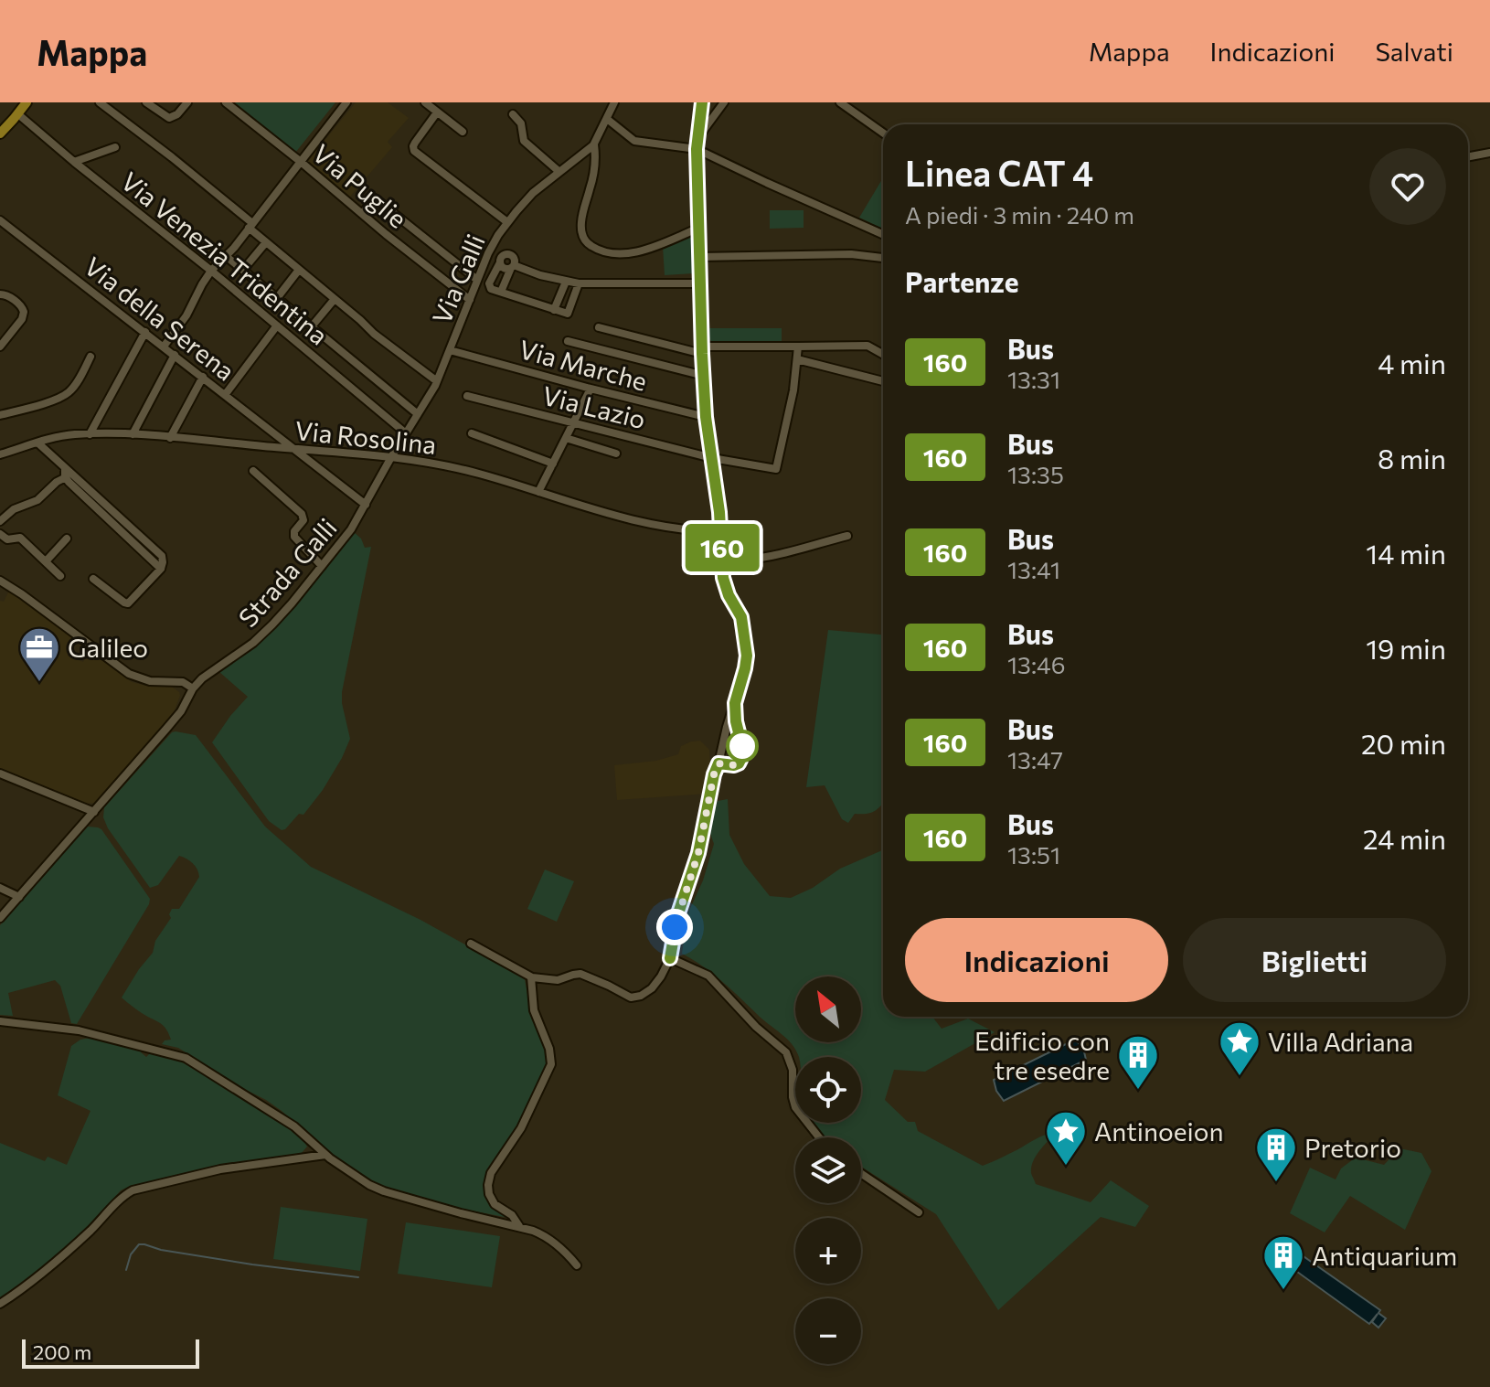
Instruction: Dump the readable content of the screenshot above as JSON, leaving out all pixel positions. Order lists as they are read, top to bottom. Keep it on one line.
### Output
{"streets":{"street":["Via Puglie","Via Venezia Tridentina","Via Galli","Via della Serena","Via Marche","Via Lazio","Via Rosolina","Strada Galli"]},"crossings":[["Via Puglie","Via Galli"],["Via Venezia Tridentina","Via Galli"],["Via Galli","Via Marche"],["Via Galli","Via Rosolina"],["Via Galli","Strada Galli"],["Via della Serena","Via Rosolina"],["Via della Serena","Strada Galli"],["Via Rosolina","Strada Galli"]],"places":{"office":["Galileo"],"place":["Villa Adriana","Antinoeion"],"building":["Edificio con tre esedre","Pretorio","Antiquarium"]},"lines":["bus line 160"],"scale_bar":"200 m","north":"top left","page":{"header":"Mappa","nav":["Mappa","Indicazioni","Salvati"],"on_map":"160","heading":[["Linea CAT 4","A piedi · 3 min · 240 m"],"Partenze"],"list":[{"mark":"160","name":"Bus","note":"13:31","value":"4 min"},{"mark":"160","name":"Bus","note":"13:35","value":"8 min"},{"mark":"160","name":"Bus","note":"13:41","value":"14 min"},{"mark":"160","name":"Bus","note":"13:46","value":"19 min"},{"mark":"160","name":"Bus","note":"13:47","value":"20 min"},{"mark":"160","name":"Bus","note":"13:51","value":"24 min"}],"buttons":["Indicazioni","Biglietti"],"map_buttons":["+","−"],"scale":"200 m"}}
